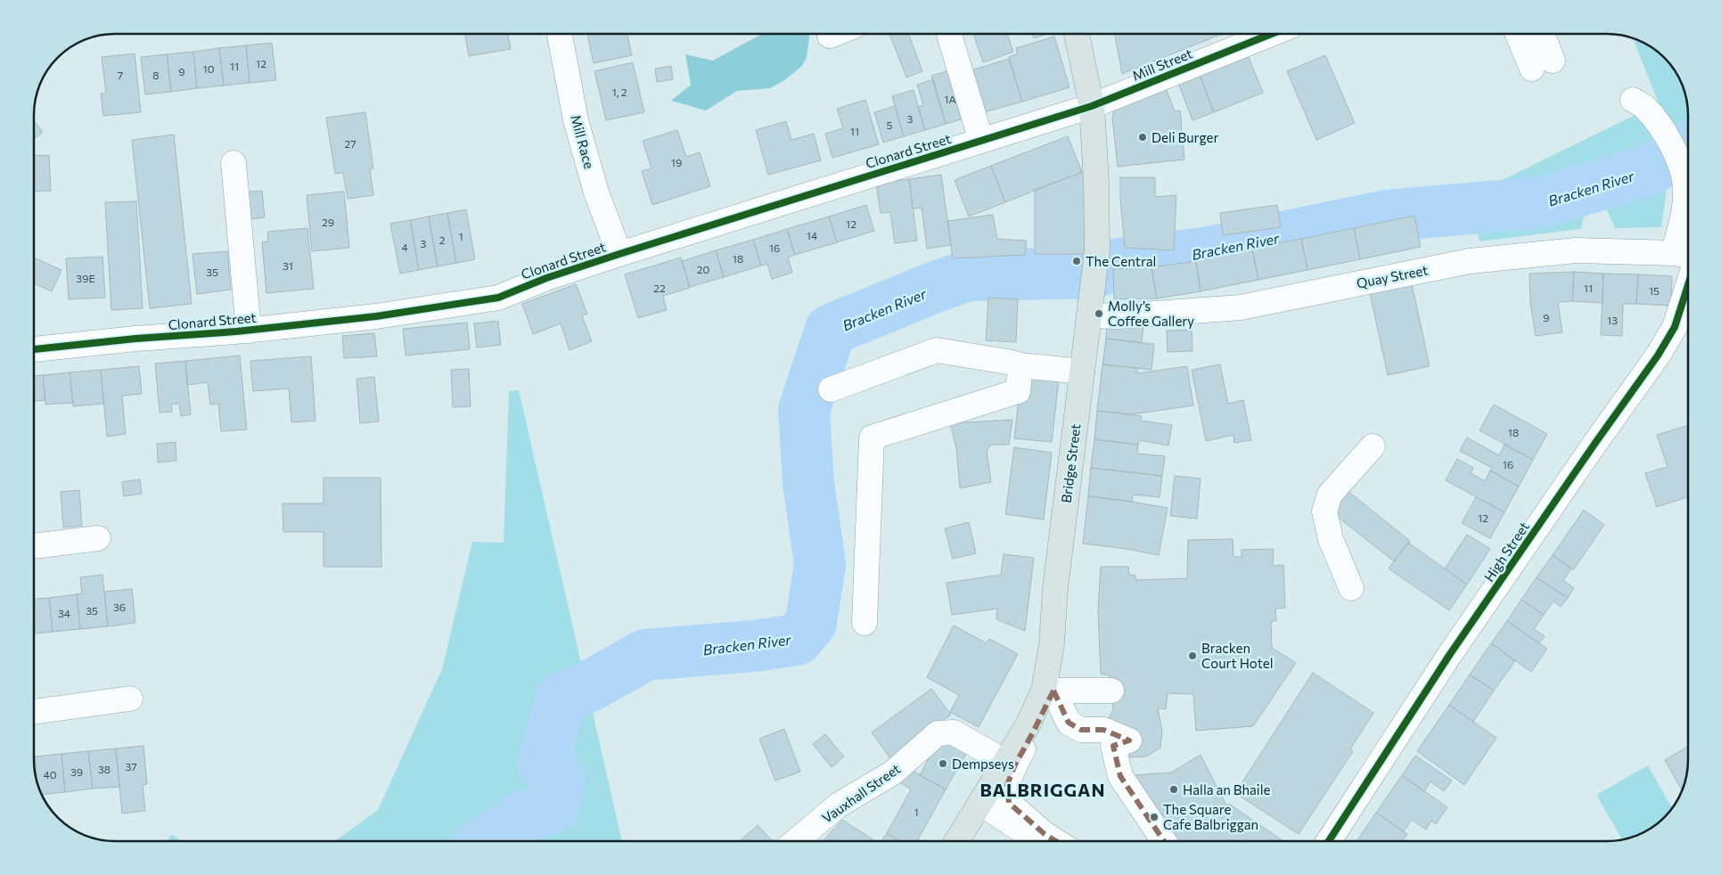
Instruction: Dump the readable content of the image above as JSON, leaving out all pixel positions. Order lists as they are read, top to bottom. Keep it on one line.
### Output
{"streets":{"main road":["Bridge Street"],"street":["Mill Street","Mill Race","Clonard Street","Quay Street","High Street","Vauxhall Street"]},"crossings":[["Mill Street","Clonard Street"],["Mill Street","Bridge Street"],["Mill Race","Clonard Street"],["Clonard Street","Bridge Street"],["Quay Street","Bridge Street"],["Bridge Street","Vauxhall Street"]],"districts":["BALBRIGGAN"],"water":["Bracken River"],"places":["Deli Burger","The Central","Molly’s Coffee Gallery","Bracken Court Hotel","Dempseys","Halla an Bhaile","The Square Cafe Balbriggan"],"house_numbers":["12","11","10","9","7","8","1, 2","1A","3","5","11","27","19","29","12","14","1","2","3","4","16","18","31","20","35","39E","22","11","15","9","13","18","16","12","36","35","34","37","38","39","40","1"]}
